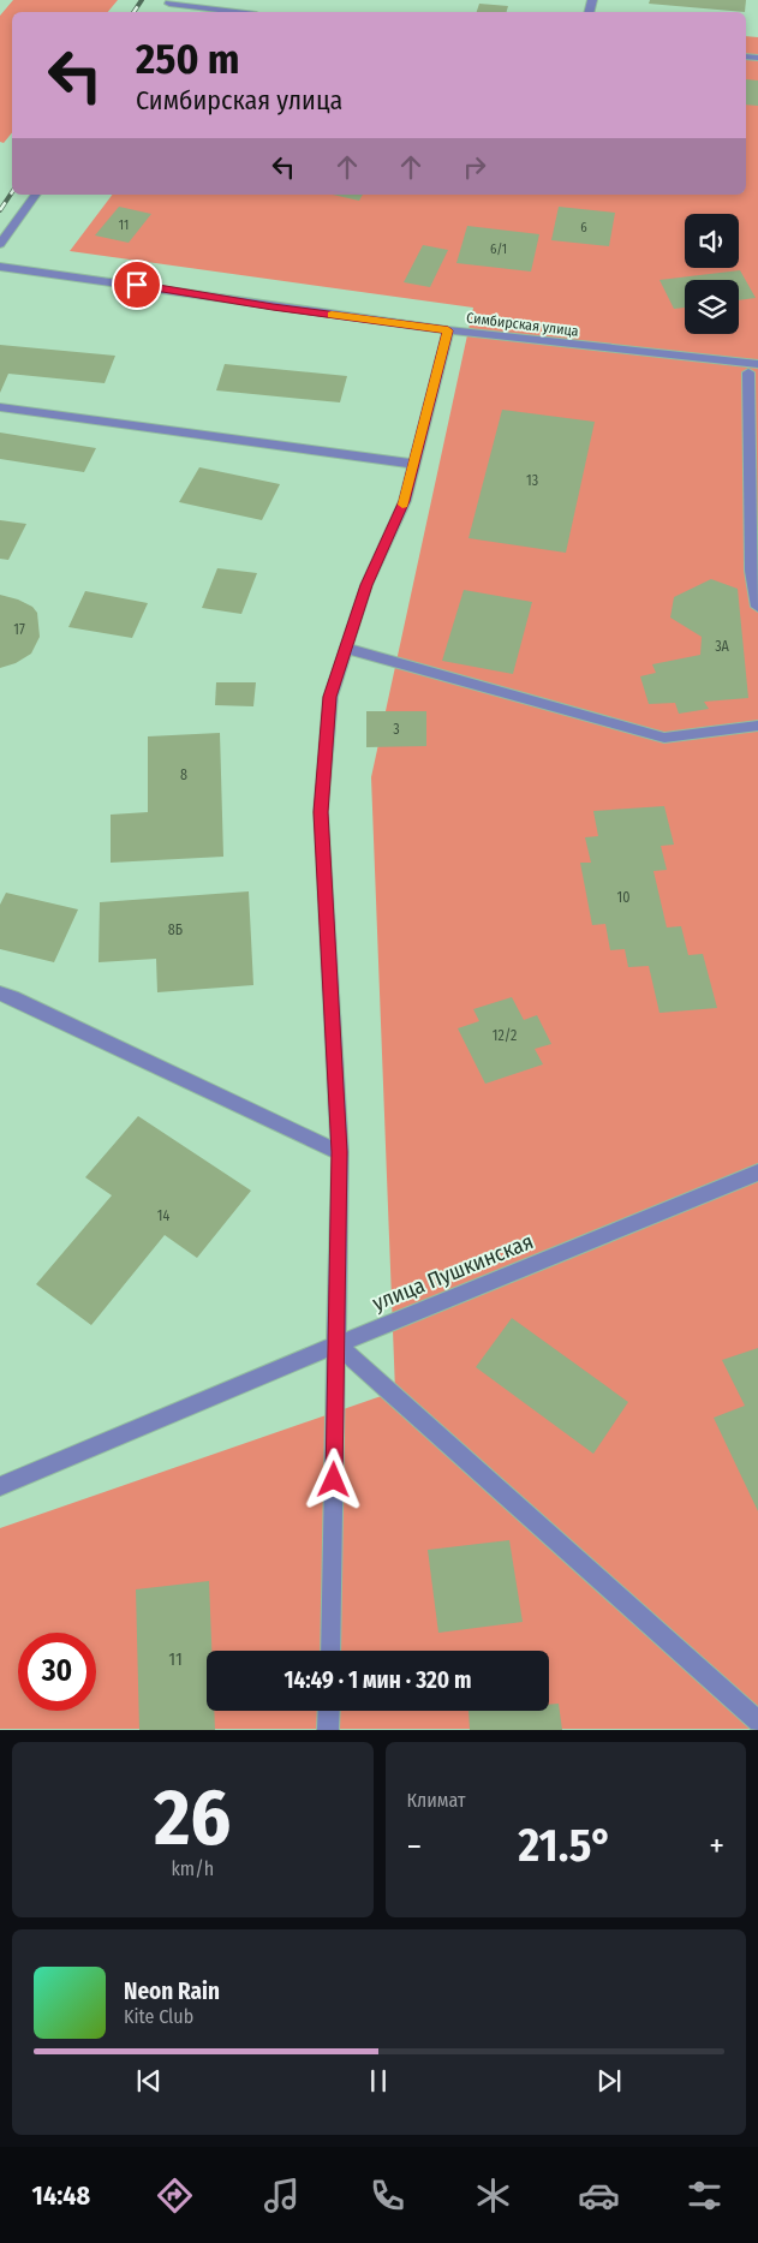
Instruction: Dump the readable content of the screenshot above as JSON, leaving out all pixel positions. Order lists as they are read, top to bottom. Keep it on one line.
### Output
{"streets":{"street":["Симбирская улица","улица Пушкинская"]},"house_numbers":["11","6","6/1","13","17","3А","3","8","10","8Б","12/2","14","11"],"page":{"turn":["250 m","Симбирская улица"],"limit":"30","trip":"14:49 · 1 мин · 320 m","tile":[["26","km/h"],"Климат"],"heat":["−","21.5°","+"],"song":["Neon Rain","Kite Club"],"tabs":"14:48"}}
